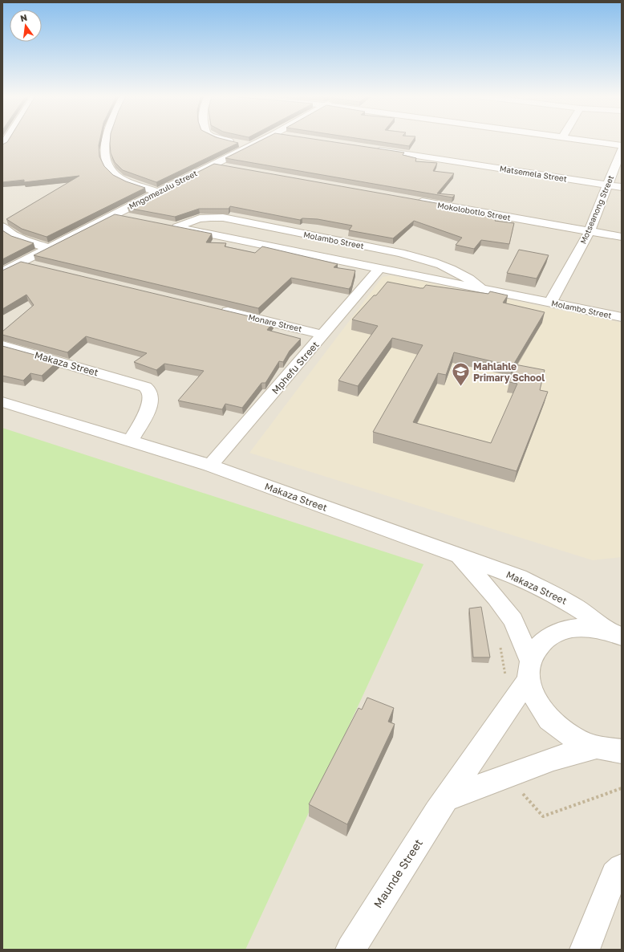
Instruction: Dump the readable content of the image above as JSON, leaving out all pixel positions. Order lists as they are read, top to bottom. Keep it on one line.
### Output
{"streets":{"street":["Matsemela Street","Mngomezulu Street","Motseanong Street","Mokolobotlo Street","Molambo Street","Monare Street","Makaza Street","Mphefu Street","Maunde Street"]},"crossings":[["Matsemela Street","Motseanong Street"],["Motseanong Street","Mokolobotlo Street"],["Motseanong Street","Molambo Street"],["Molambo Street","Mphefu Street"],["Monare Street","Mphefu Street"],["Makaza Street","Mphefu Street"],["Makaza Street","Maunde Street"]],"places":{"school or university":["Mahlahle Primary School"]},"north":"top"}
